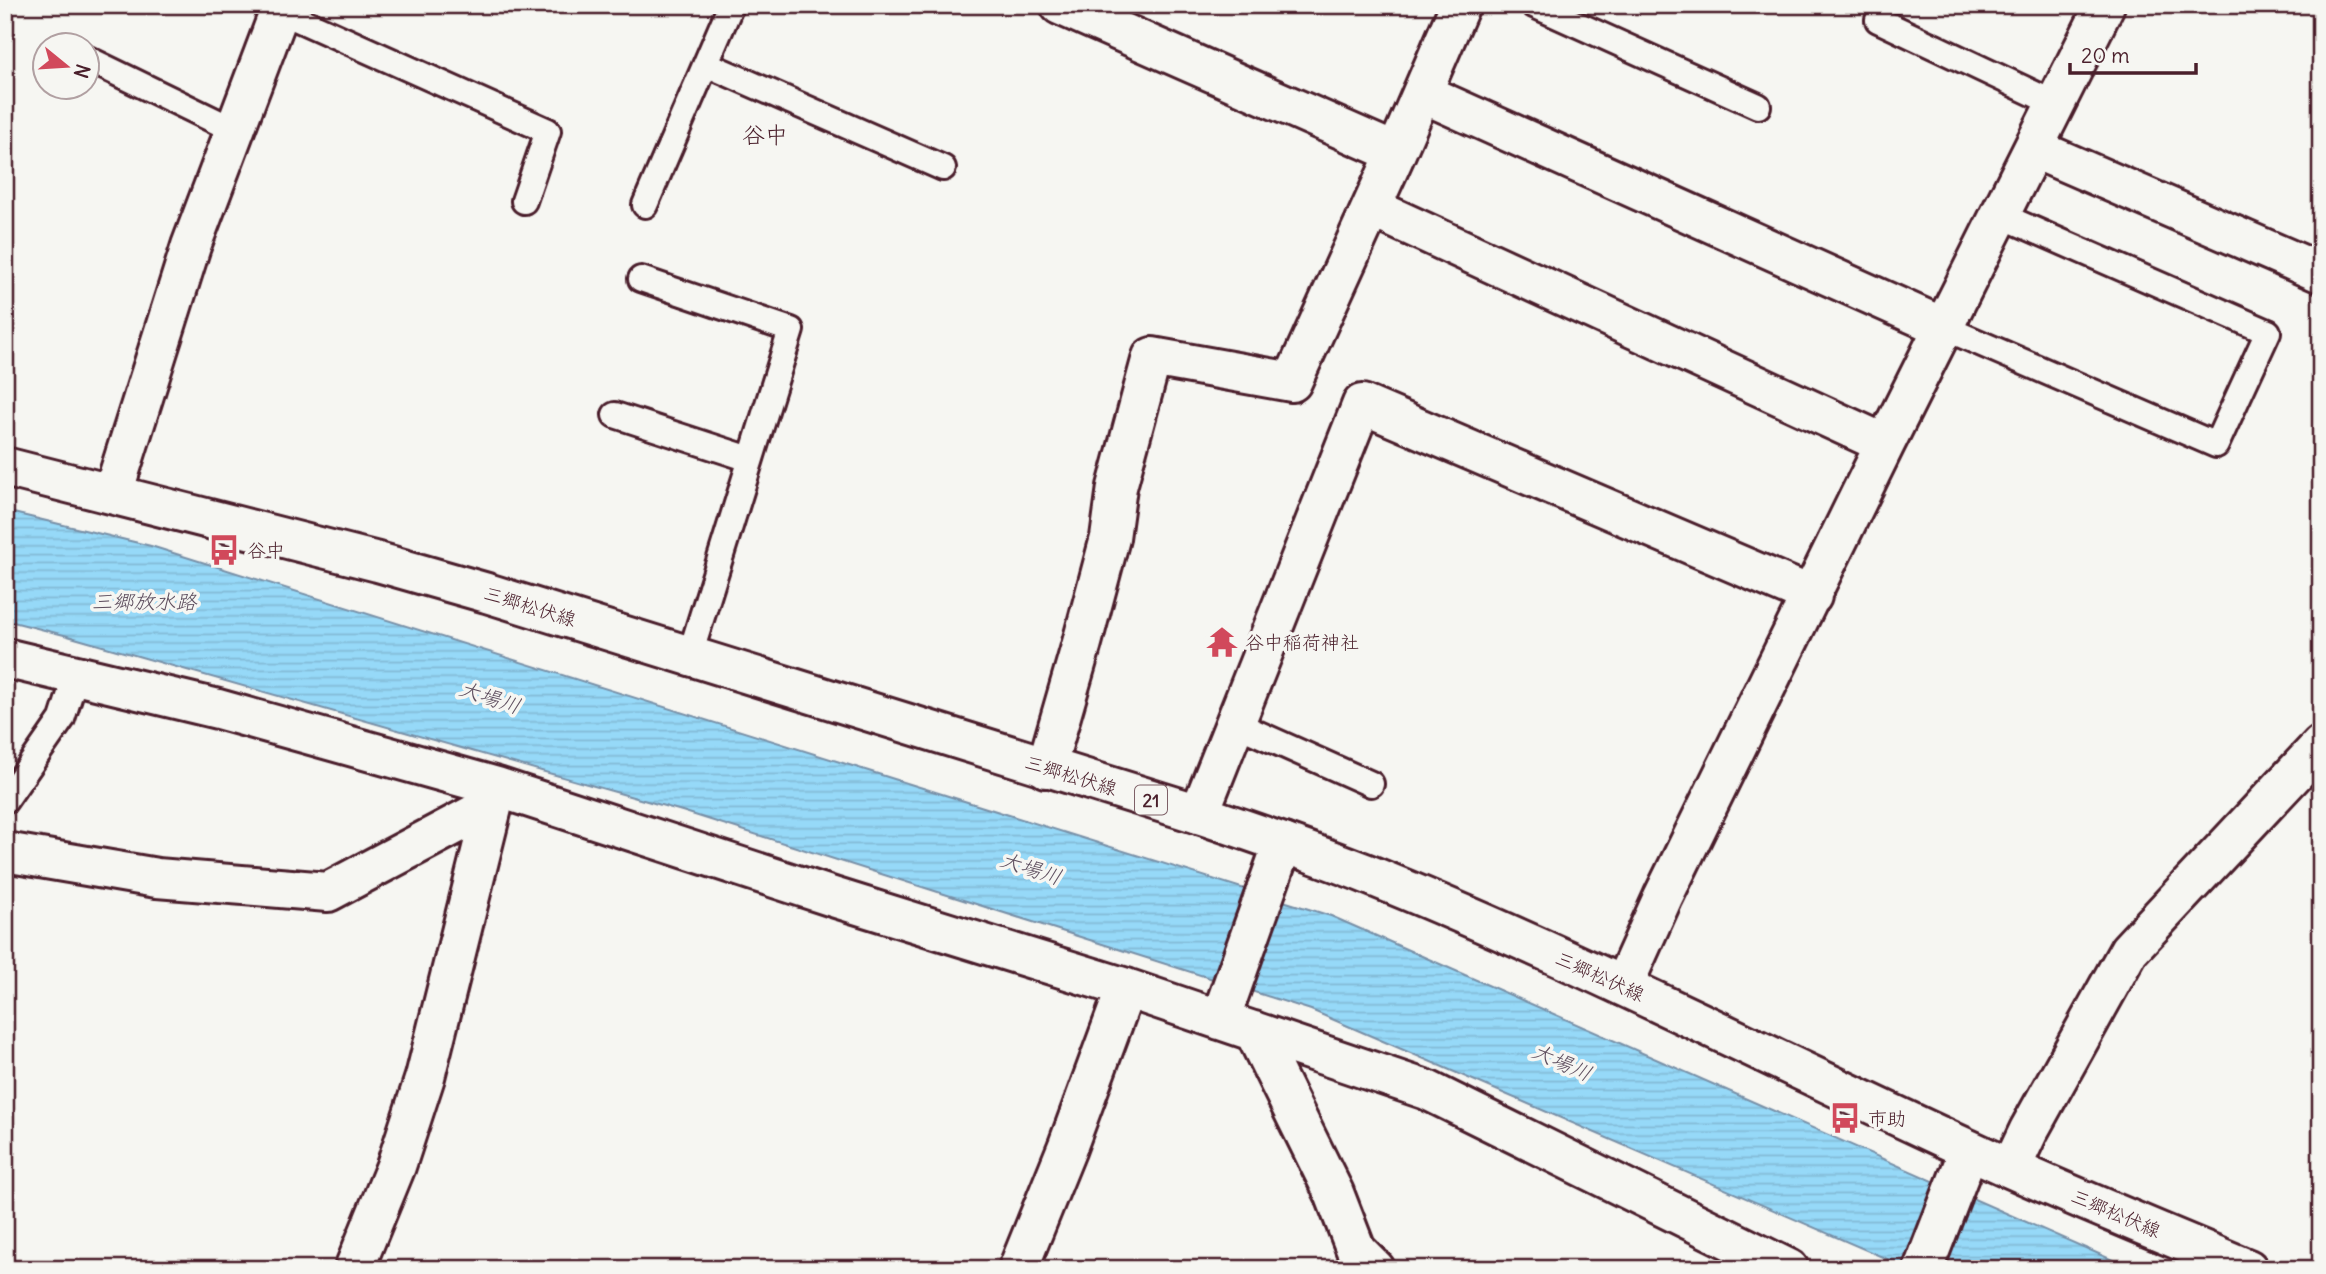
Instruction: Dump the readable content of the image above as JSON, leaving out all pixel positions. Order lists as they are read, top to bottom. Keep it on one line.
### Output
{"streets":{"street":["三郷松伏線","21"]},"districts":["谷中"],"water":["三郷放水路","大場川"],"places":{"bus stop":["谷中","市助"],"temple":["谷中稲荷神社"]},"scale_bar":"20 m","north":"right"}
